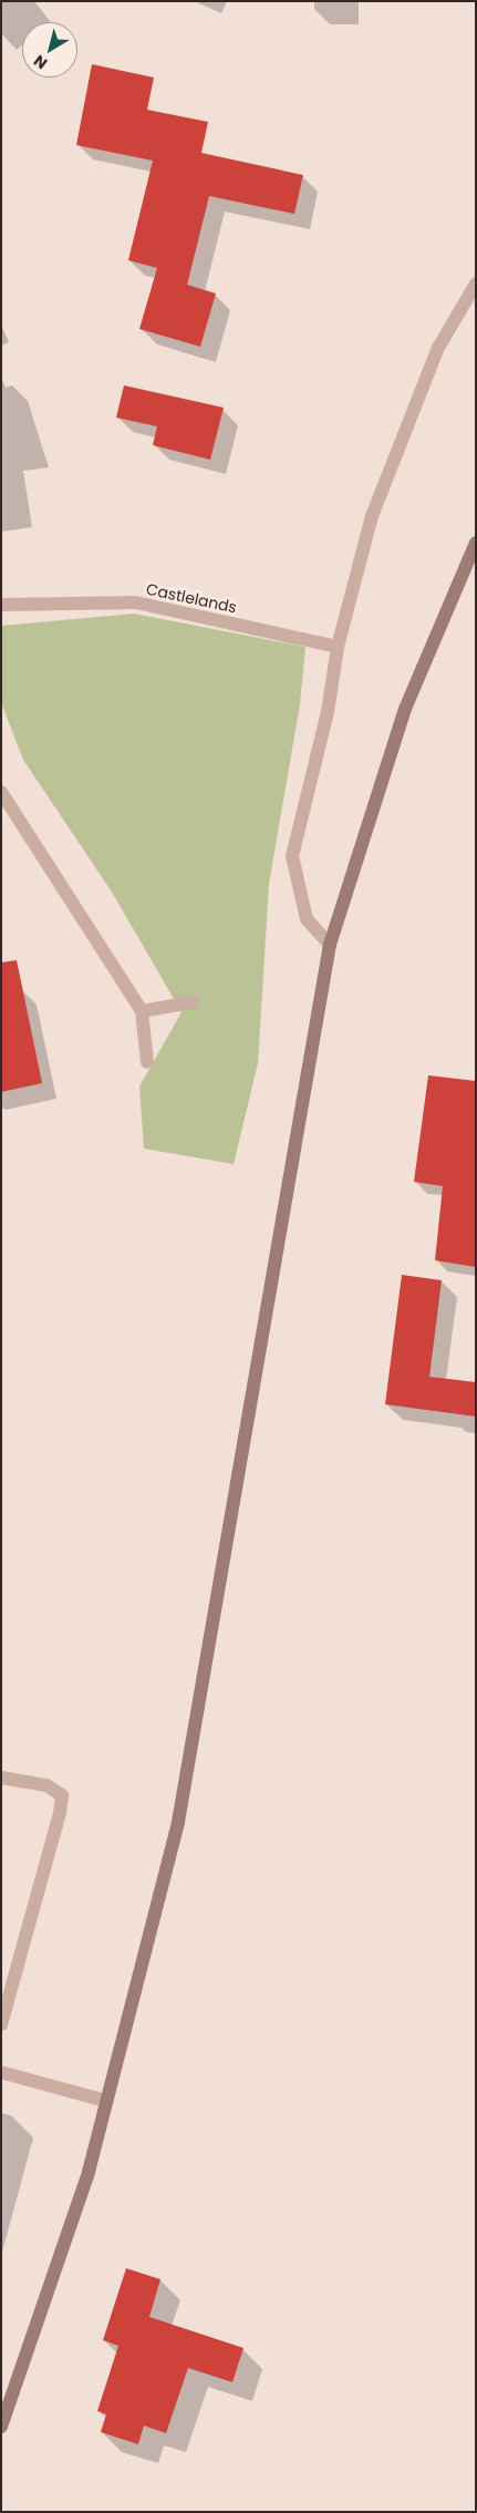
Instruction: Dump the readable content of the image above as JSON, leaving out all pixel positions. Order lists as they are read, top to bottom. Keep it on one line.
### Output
{"streets":{"street":["Castlelands"]},"north":"bottom left"}
